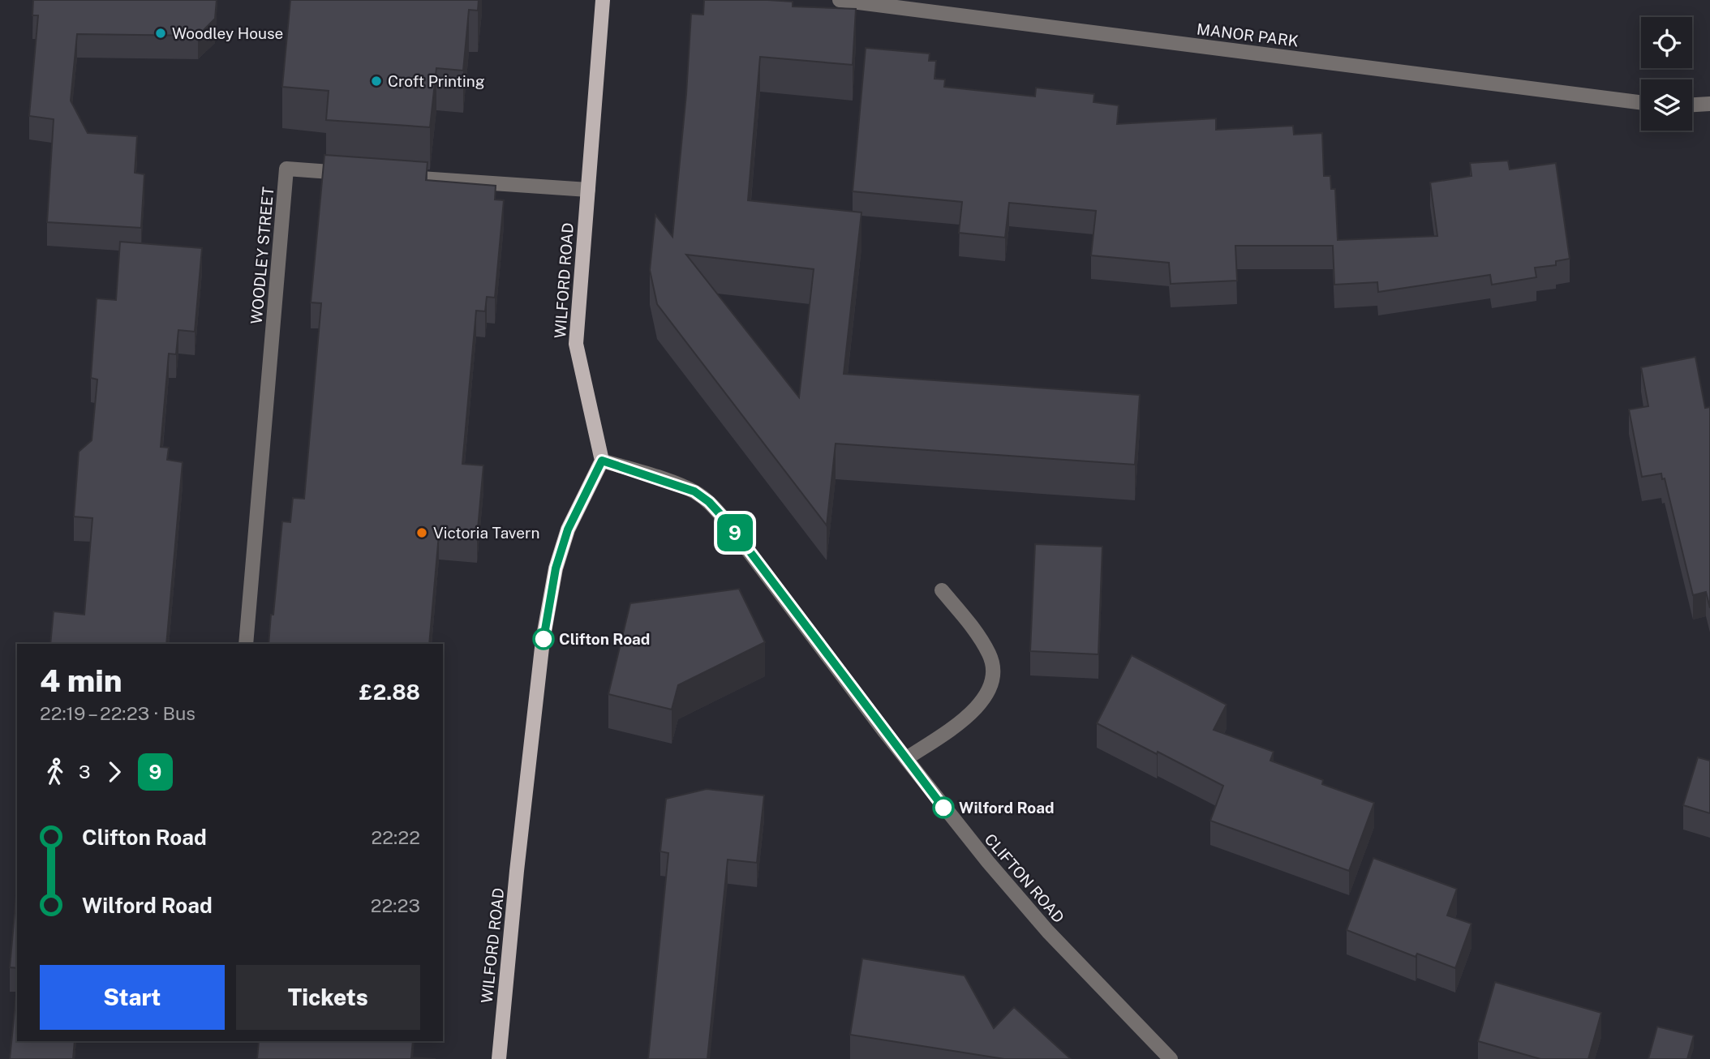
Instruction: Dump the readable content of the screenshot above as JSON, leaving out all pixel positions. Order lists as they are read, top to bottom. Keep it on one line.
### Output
{"streets":{"main road":["WILFORD ROAD"],"street":["MANOR PARK","WOODLEY STREET","CLIFTON ROAD"]},"crossings":[["WILFORD ROAD","CLIFTON ROAD"]],"places":["Woodley House","Croft Printing","Victoria Tavern","Clifton Road","Wilford Road"],"lines":["bus line 9"],"page":{"on_map":"9","heading":["4 min","22:19 – 22:23 · Bus","£2.88"],"legs":["3","9"],"list":[{"name":"Clifton Road","value":"22:22"},{"name":"Wilford Road","value":"22:23"}],"buttons":["Start","Tickets"]}}
